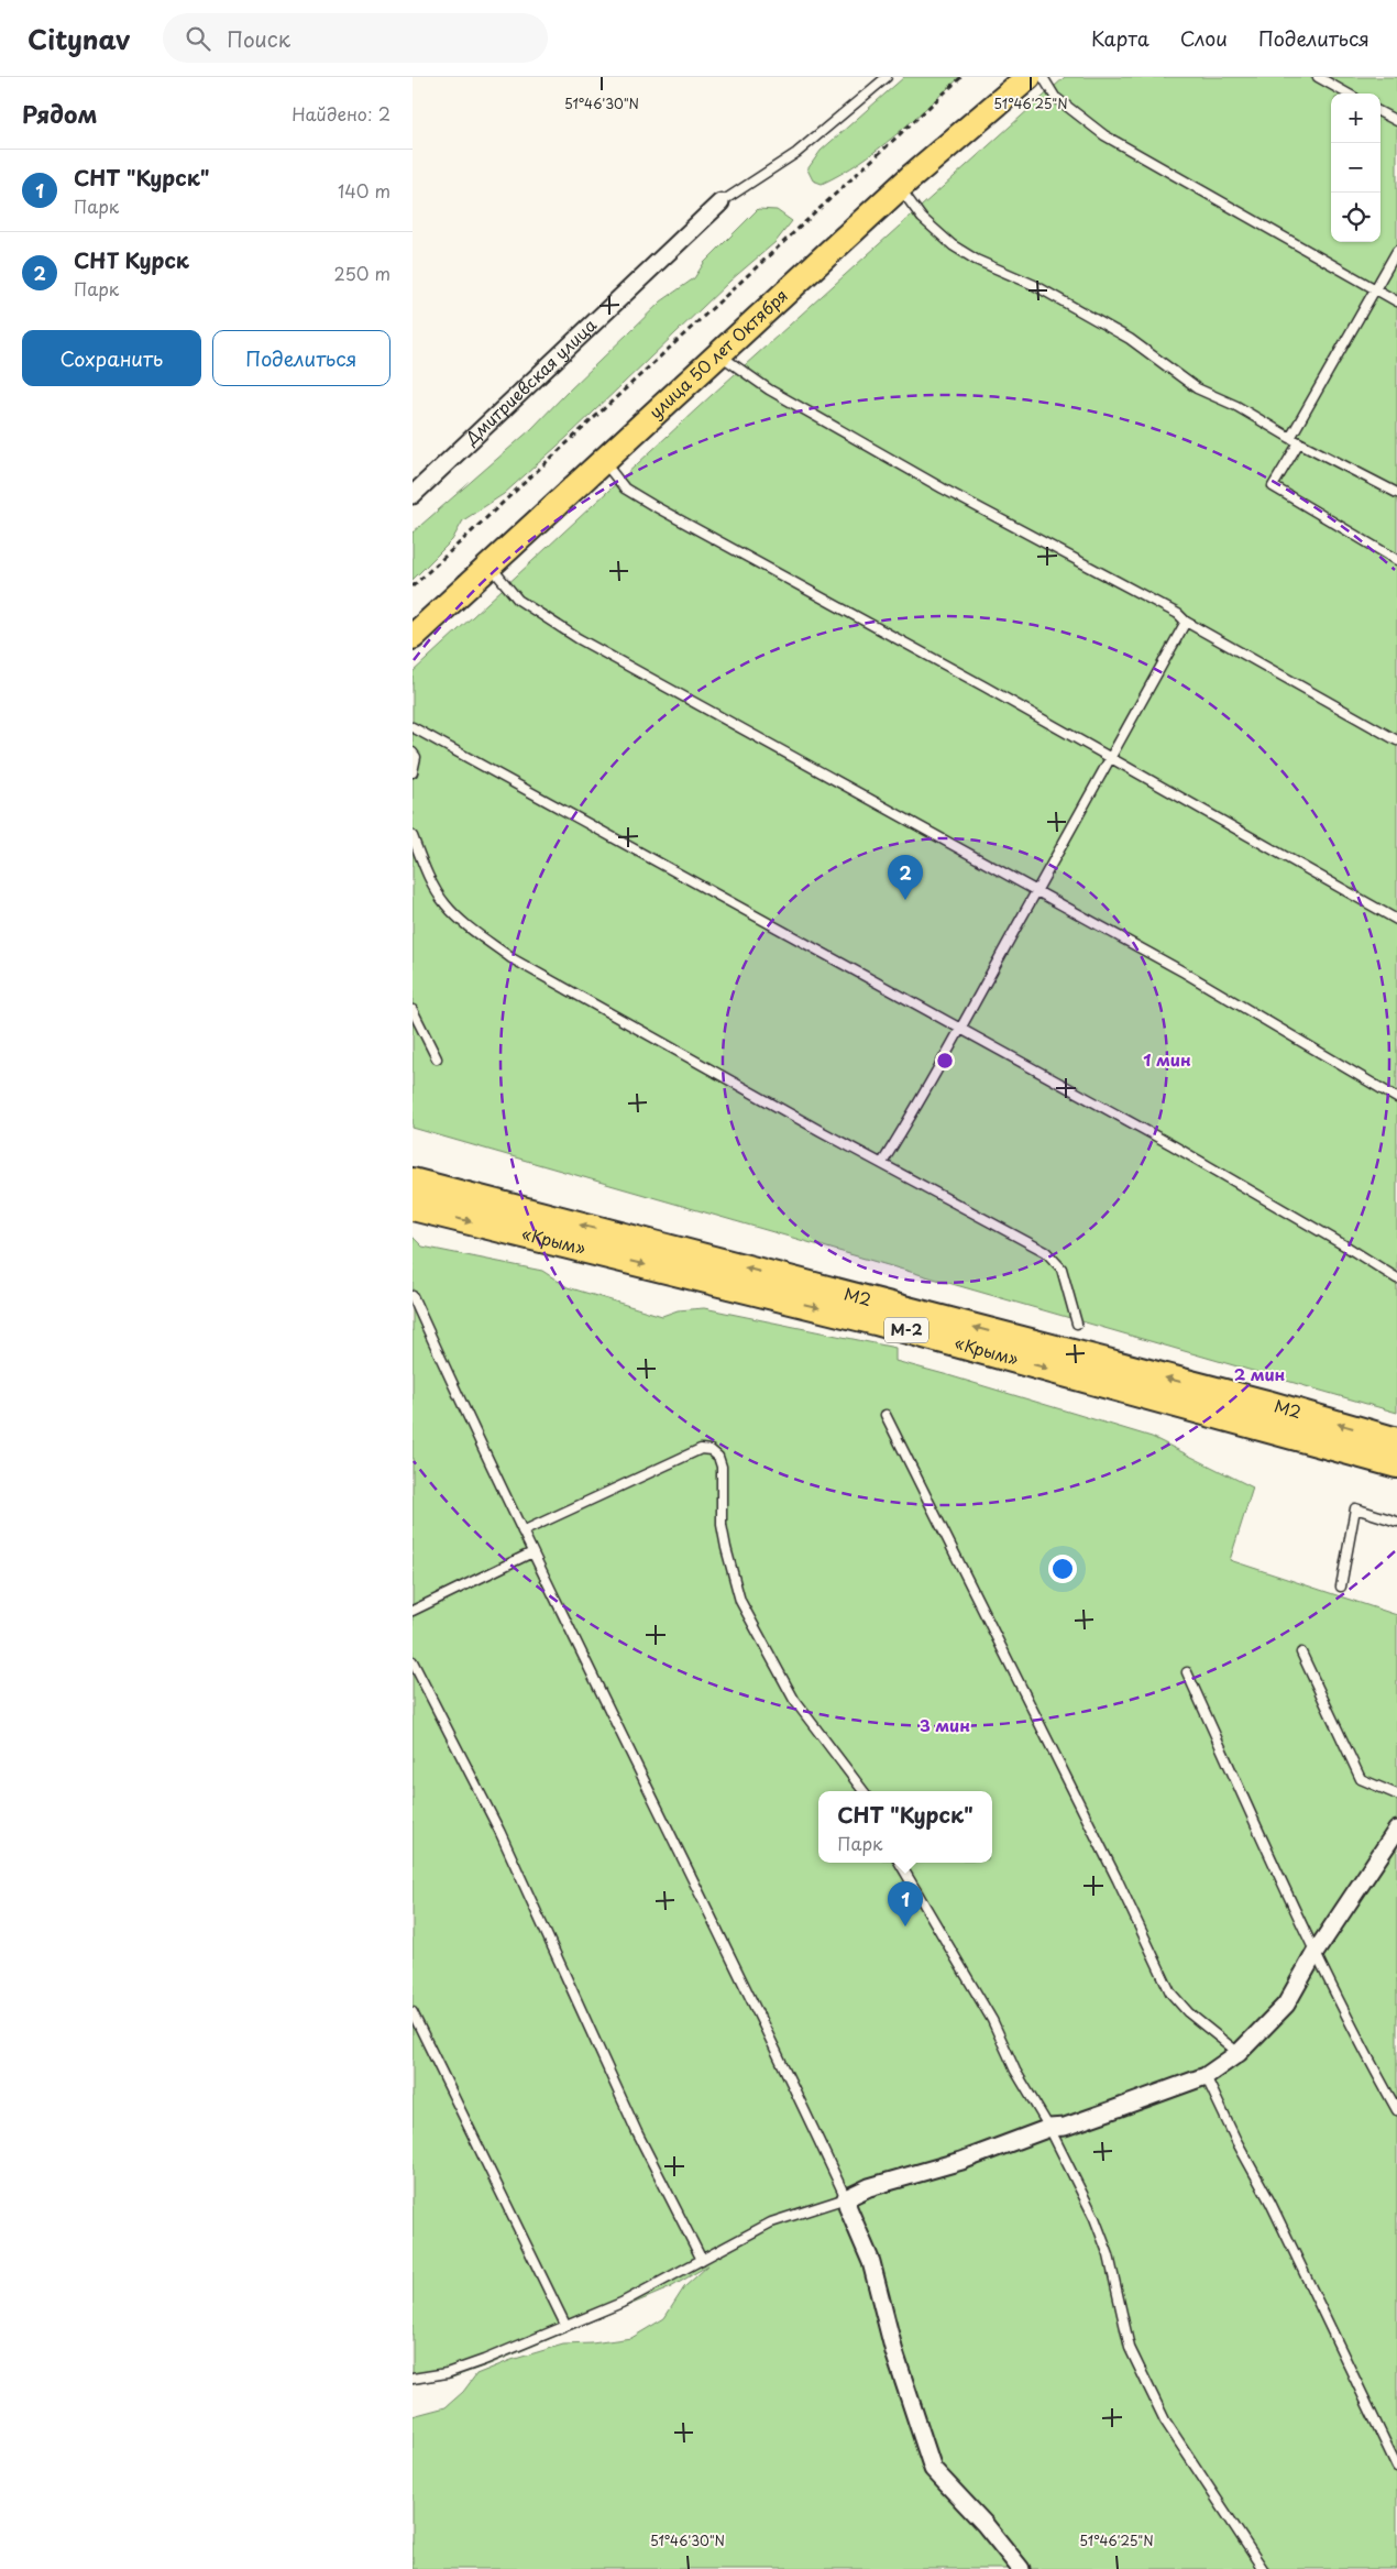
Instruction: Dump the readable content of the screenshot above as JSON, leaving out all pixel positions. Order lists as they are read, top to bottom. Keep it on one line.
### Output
{"streets":{"highway":["«Крым»","М2","М-2"],"main road":["улица 50 лет Октября"],"street":["Дмитриевская улица"]},"one_way":["«Крым»","М2"],"page":{"header":"Citynav","search":"Поиск","nav":["Карта","Слои","Поделиться"],"heading":["Рядом","Найдено: 2"],"map_buttons":["+","−"],"list":[{"mark":"1","name":"СНТ \"Курск\"","note":"Парк","value":"140 m"},{"mark":"2","name":"СНТ Курск","note":"Парк","value":"250 m"}],"buttons":["Сохранить","Поделиться"],"pins":["2","1"],"popup":["СНТ \"Курск\"","Парк"]},"coordinates":["51°46'30\"N","51°46'25\"N"],"rings":["1 мин","2 мин","3 мин"]}
